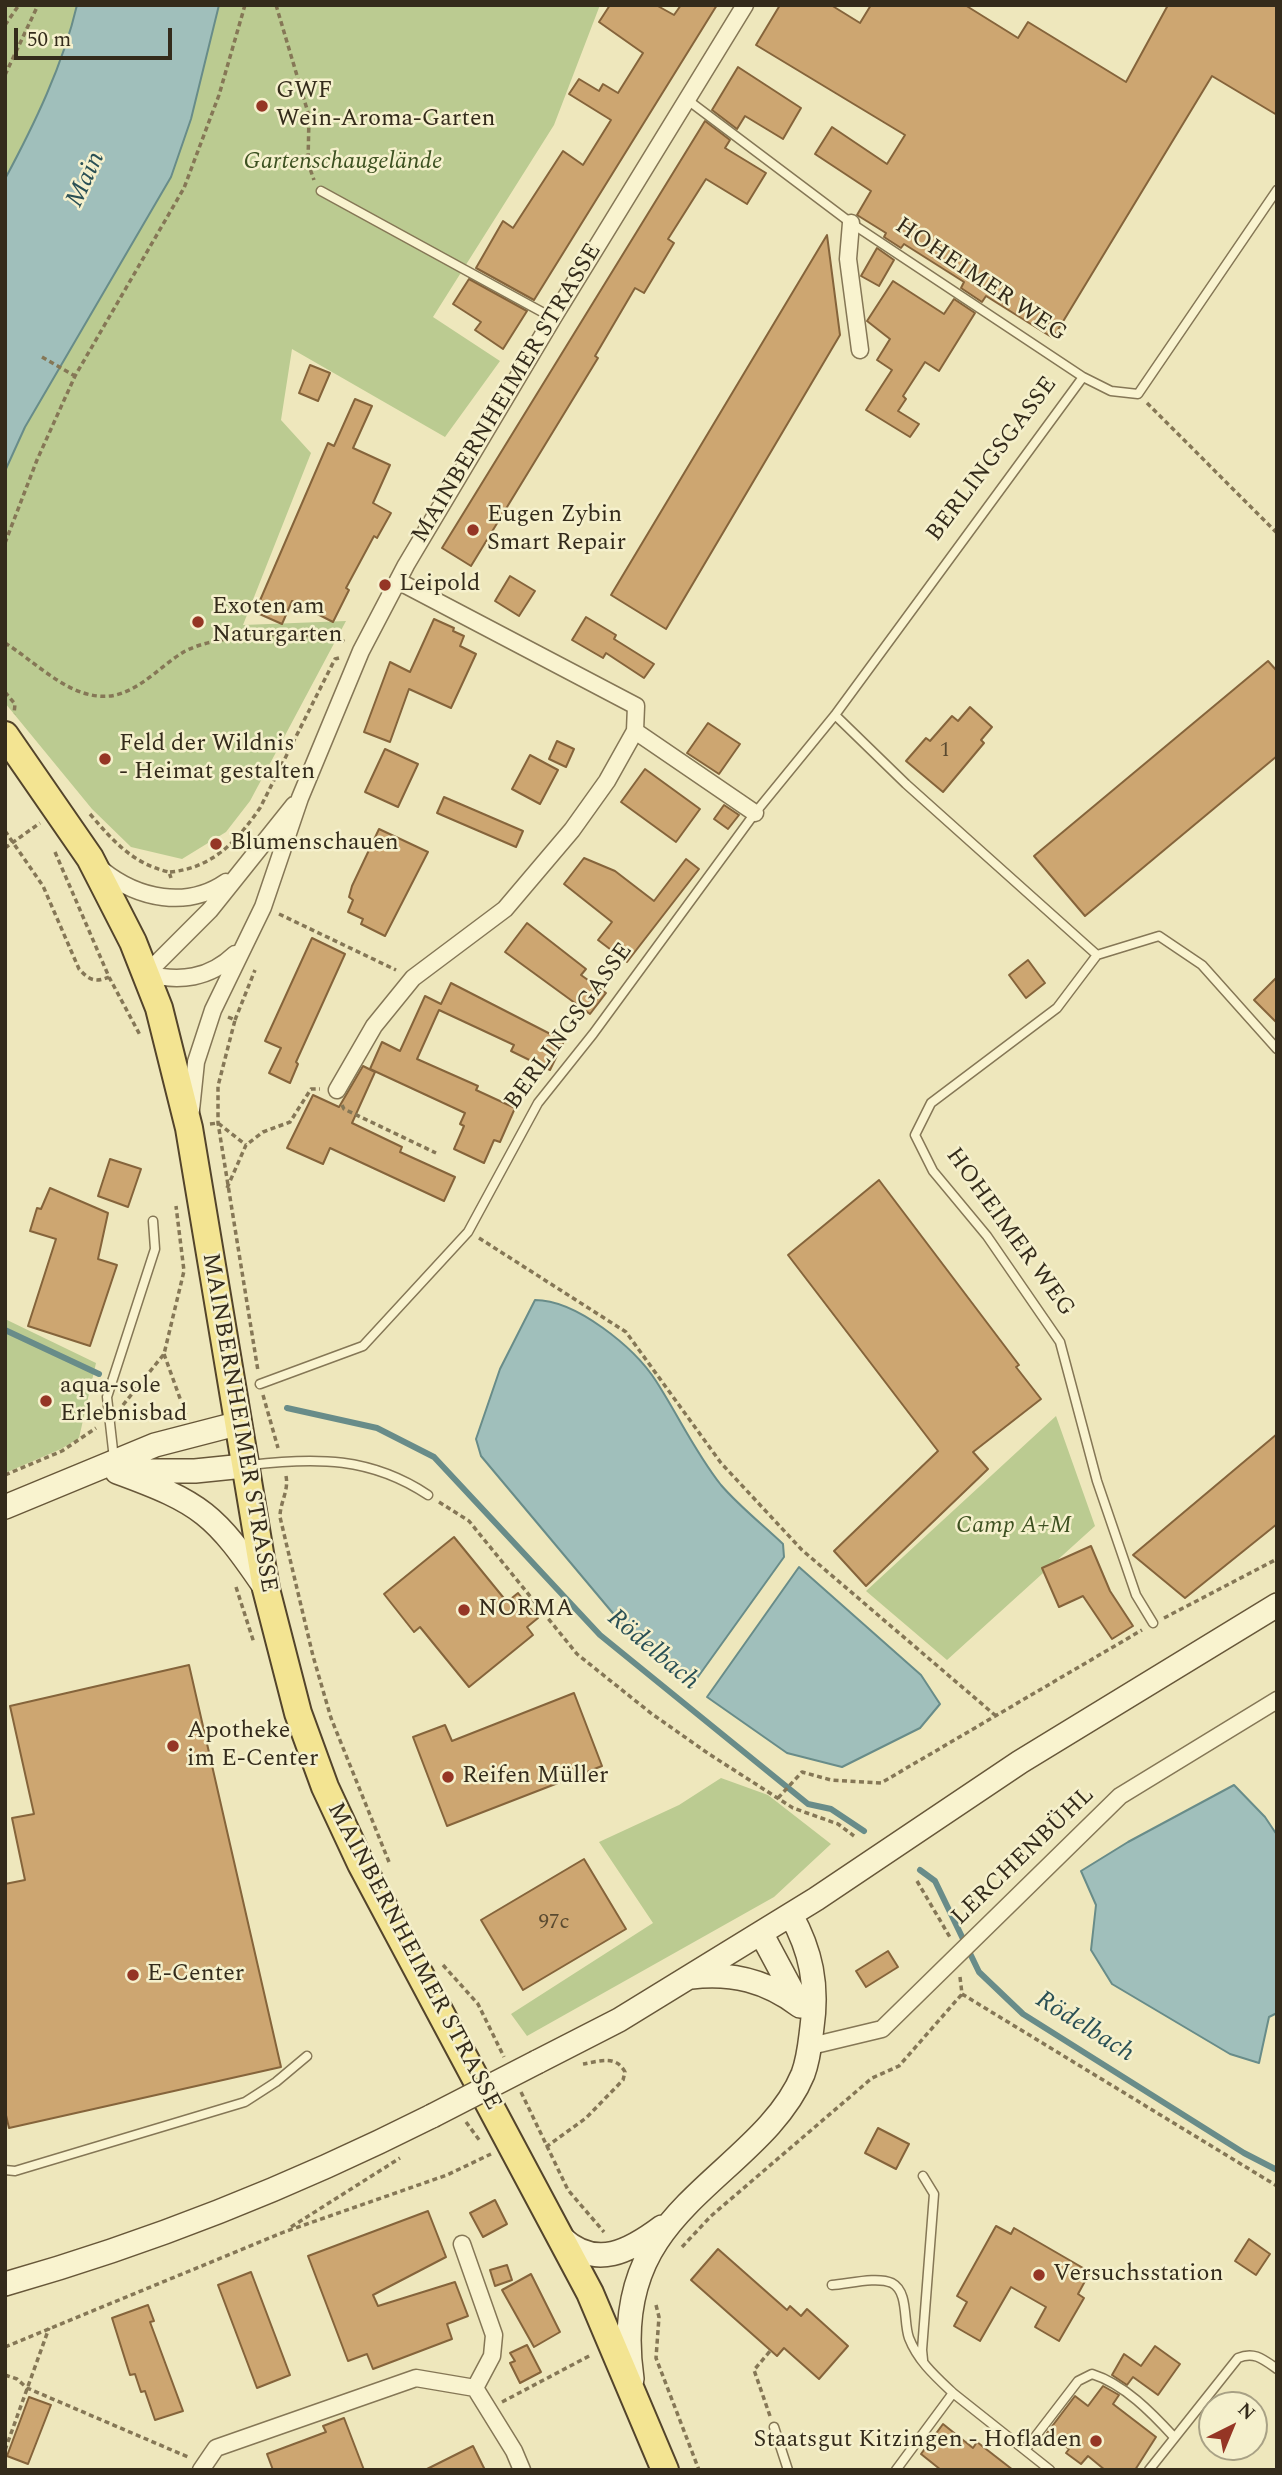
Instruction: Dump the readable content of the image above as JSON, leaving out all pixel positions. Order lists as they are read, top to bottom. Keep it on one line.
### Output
{"streets":{"main road":["MAINBERNHEIMER STRASSE"],"street":["LERCHENBÜHL"],"lane":["HOHEIMER WEG","BERLINGSGASSE"]},"crossings":[["HOHEIMER WEG","MAINBERNHEIMER STRASSE"],["HOHEIMER WEG","BERLINGSGASSE"]],"water":["Main","Rödelbach"],"parks":["Gartenschaugelände","Camp A+M"],"places":["GWF Wein-Aroma-Garten","Eugen Zybin Smart Repair","Leipold","Exoten am Naturgarten","Feld der Wildnis - Heimat gestalten","Blumenschauen","aqua-sole Erlebnisbad","NORMA","Apotheke im E-Center","Reifen Müller","E-Center","Versuchsstation","Staatsgut Kitzingen - Hofladen"],"house_numbers":["1","97c"],"scale_bar":"50 m","north":"top right"}
